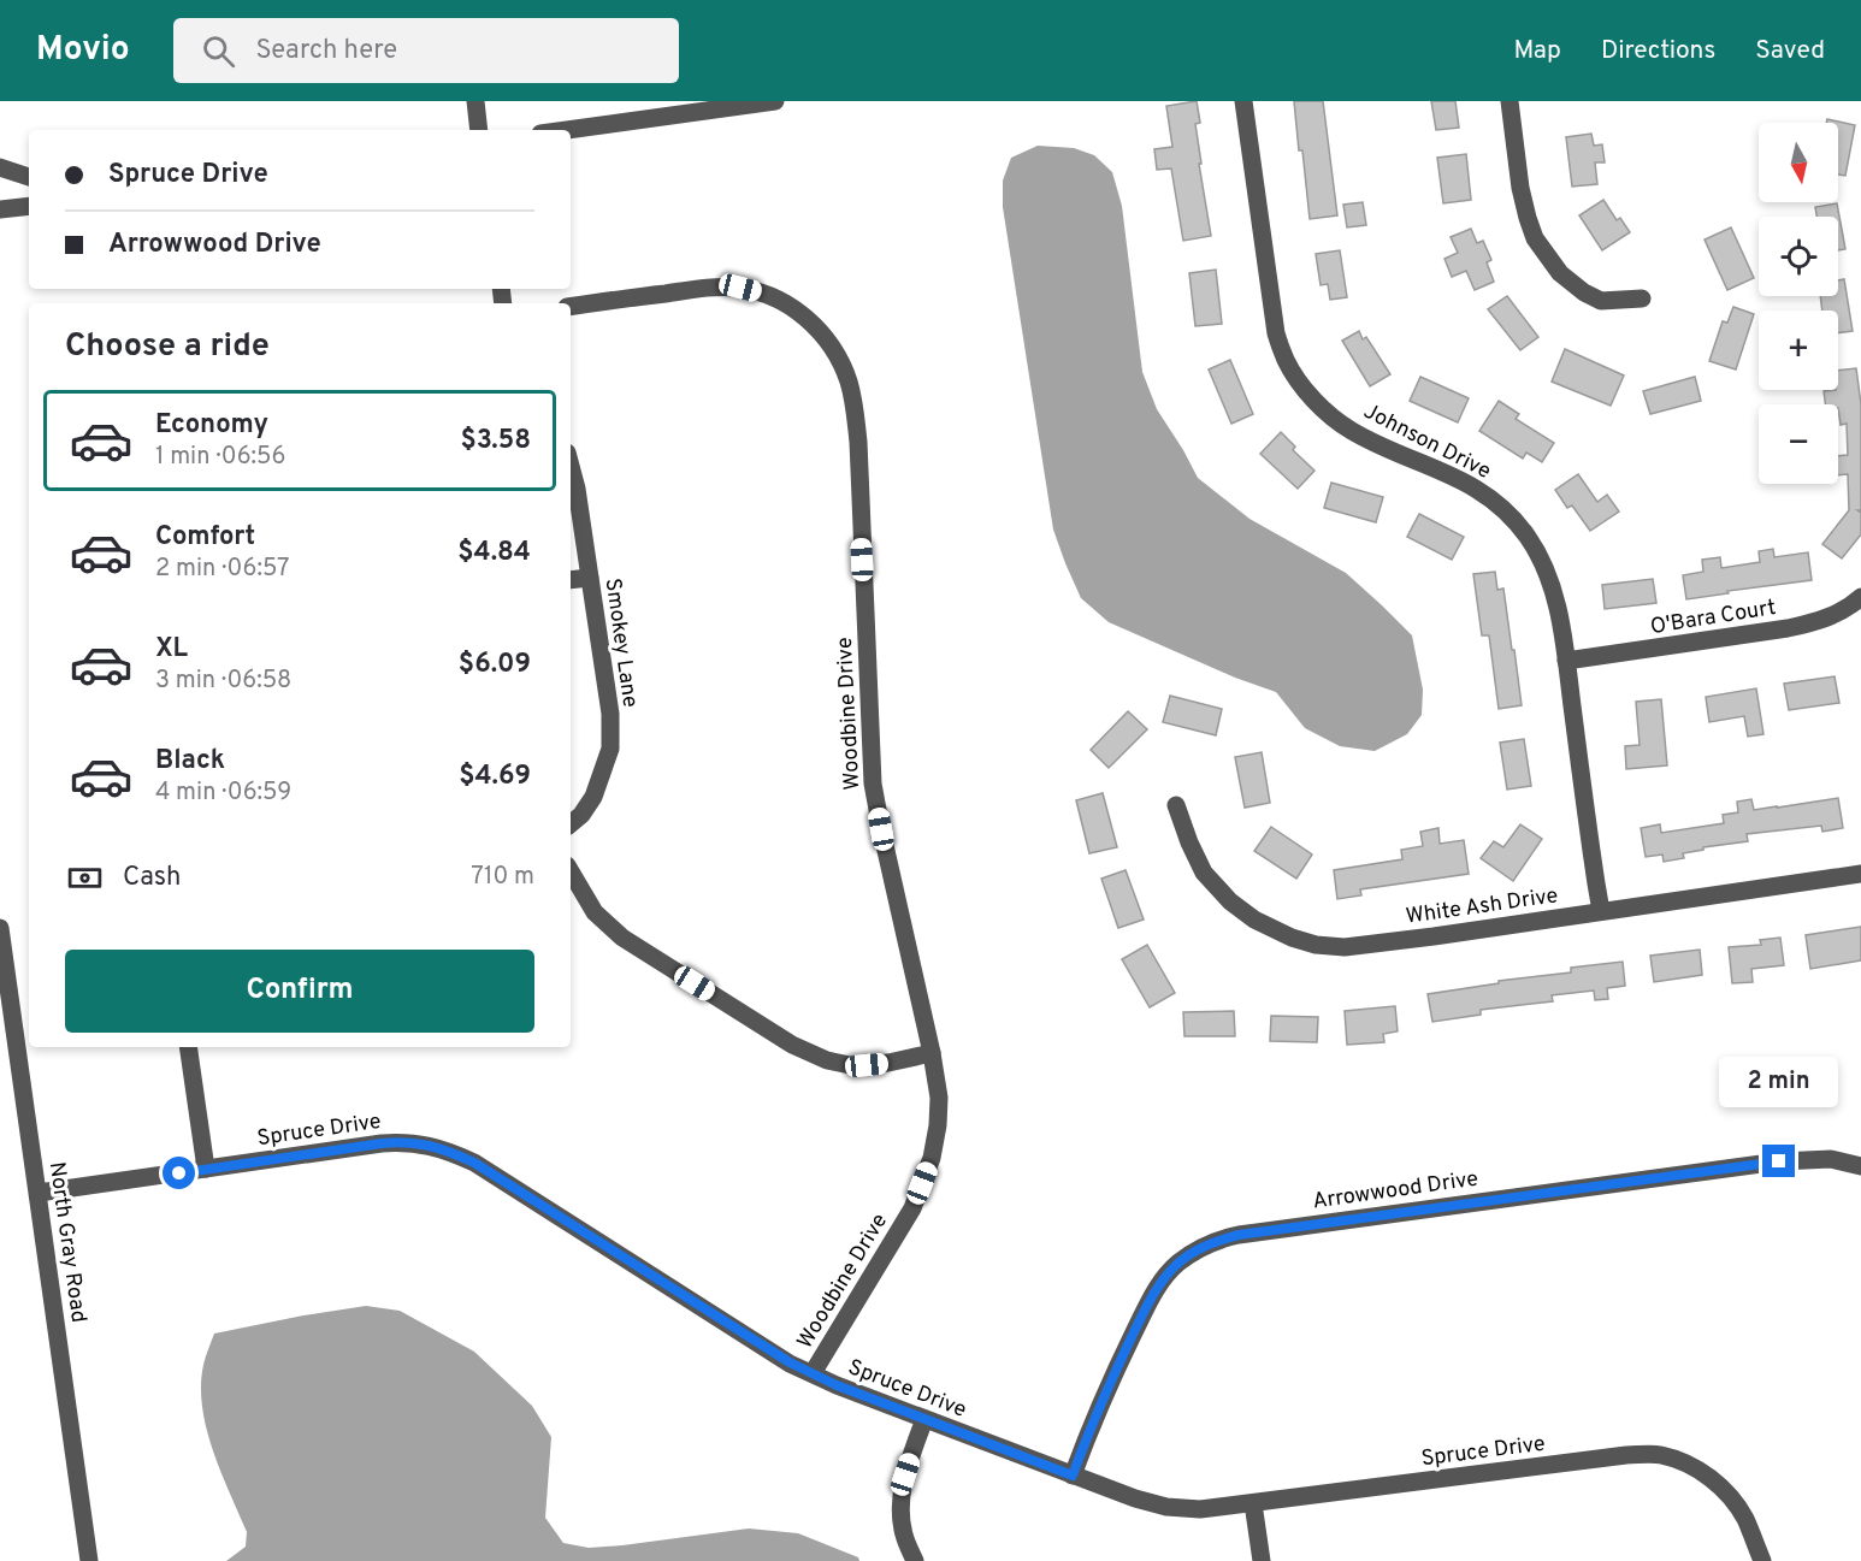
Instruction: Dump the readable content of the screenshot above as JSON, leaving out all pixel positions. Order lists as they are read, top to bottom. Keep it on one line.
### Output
{"streets":{"street":["Johnson Drive","O'Bara Court","Smokey Lane","Woodbine Drive","White Ash Drive","Spruce Drive","Arrowwood Drive","North Gray Road"]},"crossings":[["Johnson Drive","O'Bara Court"],["Johnson Drive","White Ash Drive"],["Woodbine Drive","Spruce Drive"],["Spruce Drive","Arrowwood Drive"],["Spruce Drive","North Gray Road"]],"north":"bottom","page":{"header":"Movio","search":"Search here","nav":["Map","Directions","Saved"],"map_buttons":["+","−"],"banner":["Spruce Drive","Arrowwood Drive"],"heading":"Choose a ride","list":[{"name":"Economy","note":"1 min · 06:56","value":"$3.58"},{"name":"Comfort","note":"2 min · 06:57","value":"$4.84"},{"name":"XL","note":"3 min · 06:58","value":"$6.09"},{"name":"Black","note":"4 min · 06:59","value":"$4.69"}],"pay":["Cash","710 m"],"buttons":"Confirm","bubble":"2 min"}}
